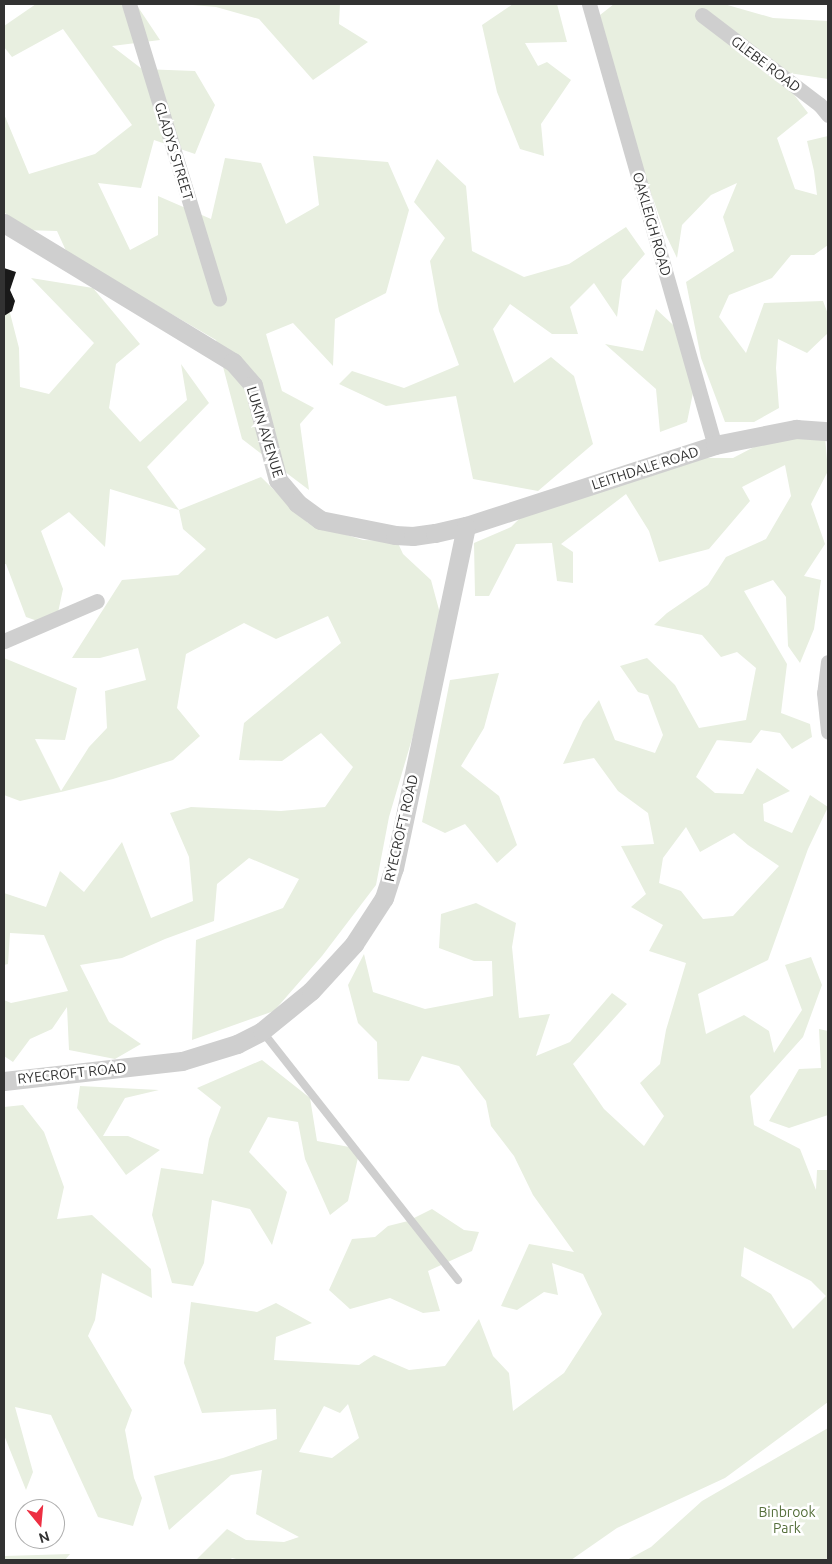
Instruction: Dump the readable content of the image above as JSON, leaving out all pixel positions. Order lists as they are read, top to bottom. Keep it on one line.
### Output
{"streets":{"street":["GLEBE ROAD","GLADYS STREET","OAKLEIGH ROAD","LUKIN AVENUE","LEITHDALE ROAD","RYECROFT ROAD"]},"crossings":[["OAKLEIGH ROAD","LEITHDALE ROAD"],["LUKIN AVENUE","LEITHDALE ROAD"],["LUKIN AVENUE","RYECROFT ROAD"],["LEITHDALE ROAD","RYECROFT ROAD"]],"parks":["Binbrook Park"],"north":"bottom"}
